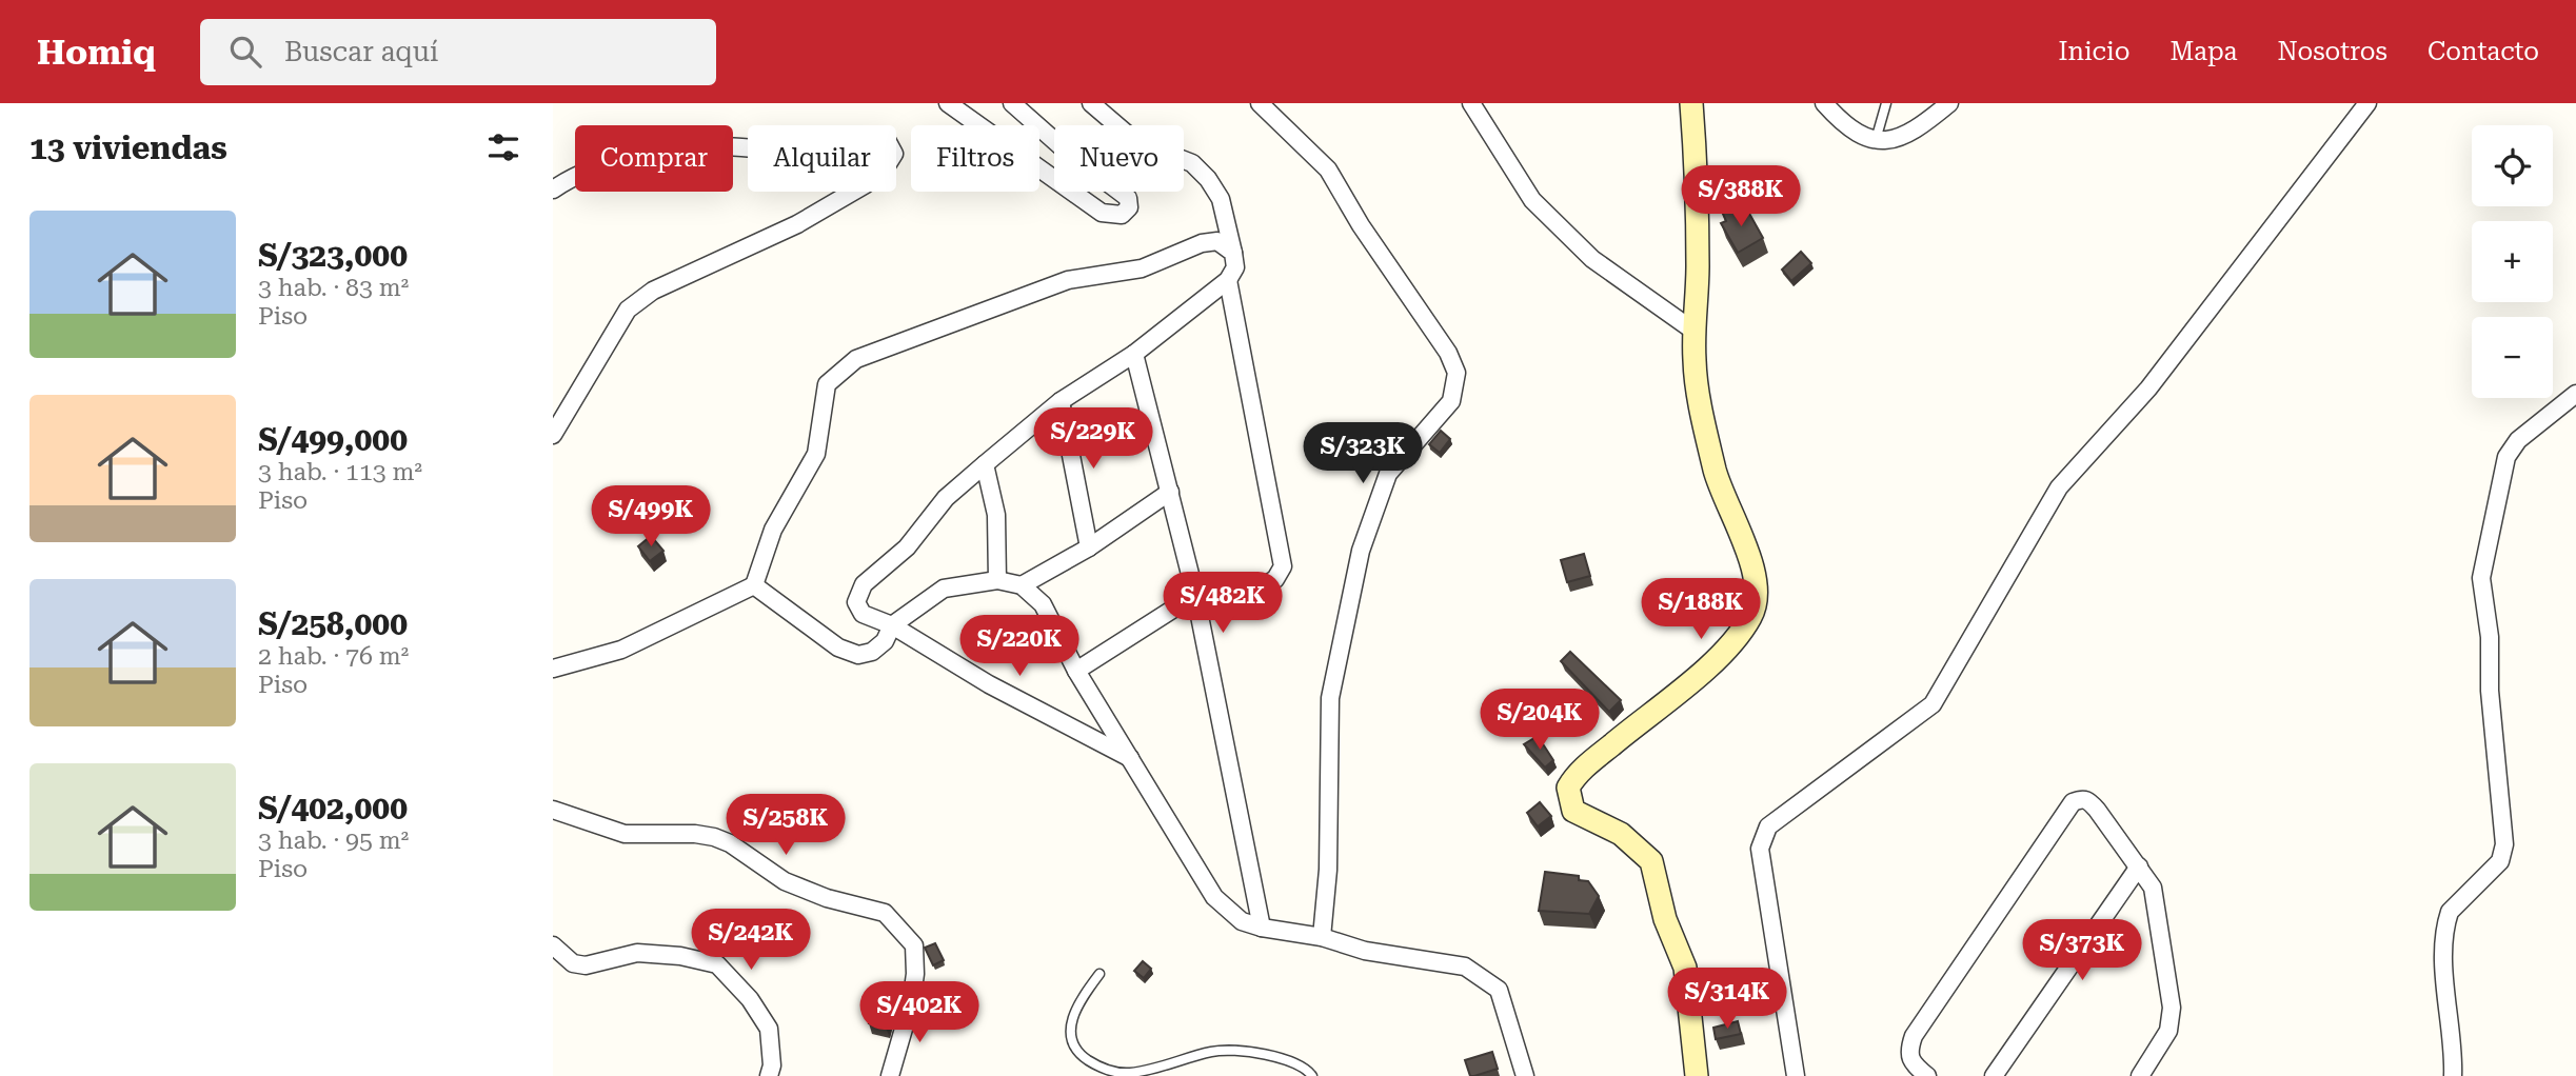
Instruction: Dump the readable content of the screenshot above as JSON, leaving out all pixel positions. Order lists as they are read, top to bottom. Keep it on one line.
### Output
{"page":{"header":"Homiq","search":"Buscar aquí","nav":["Inicio","Mapa","Nosotros","Contacto"],"heading":"13 viviendas","map_buttons":["+","−"],"chip":["Comprar","Alquilar","Filtros","Nuevo"],"price":["S/388K","S/229K","S/323K","S/499K","S/482K","S/188K","S/220K","S/204K","S/258K","S/242K","S/373K","S/314K","S/402K"],"list":[{"name":"S/323,000","note":"3 hab. · 83 m² · Piso"},{"name":"S/499,000","note":"3 hab. · 113 m² · Piso"},{"name":"S/258,000","note":"2 hab. · 76 m² · Piso"},{"name":"S/402,000","note":"3 hab. · 95 m² · Piso"}]}}
